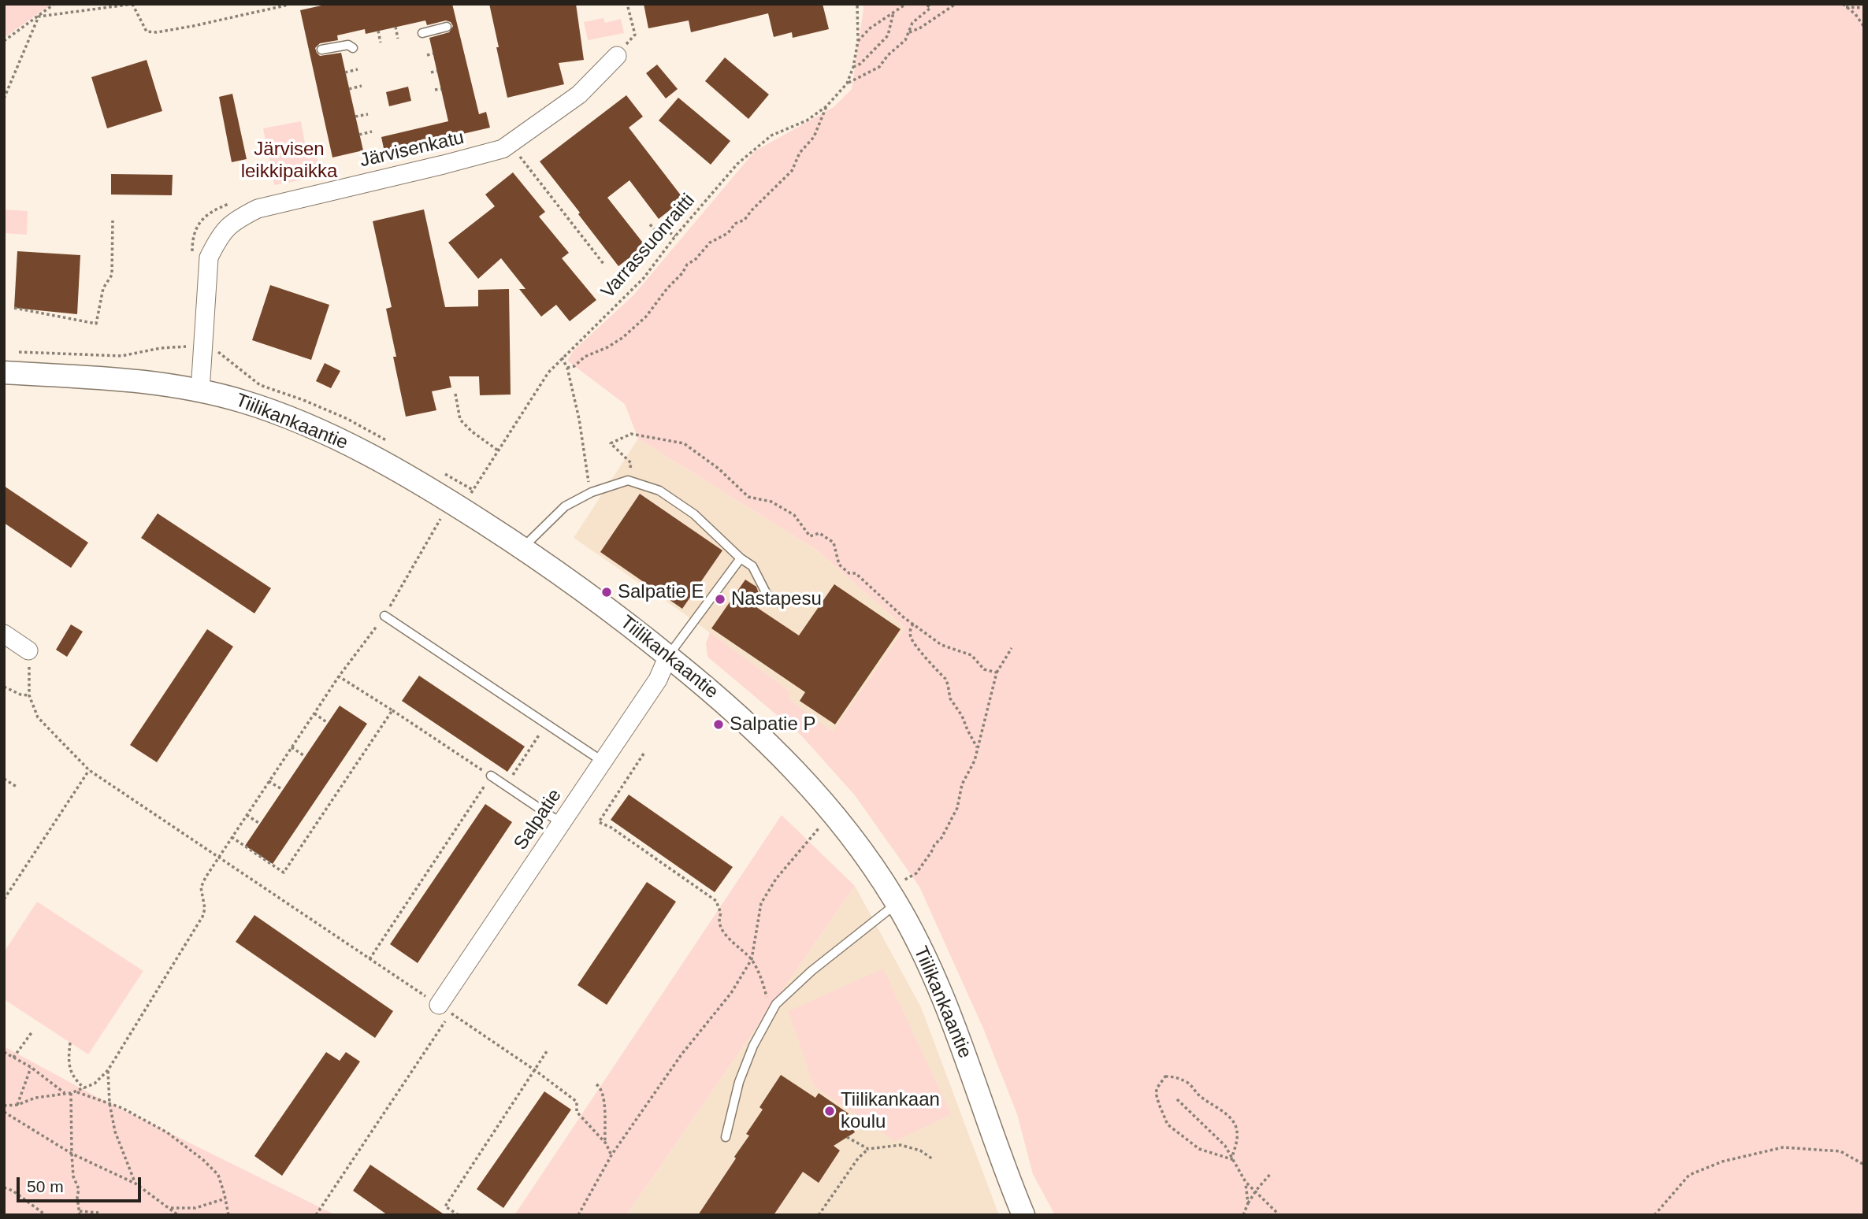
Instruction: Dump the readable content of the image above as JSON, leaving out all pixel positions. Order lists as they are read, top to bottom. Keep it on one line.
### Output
{"streets":{"street":["Järvisenkatu","Tiilikankaantie","Salpatie"],"path":["Varrassuonraitti"]},"crossings":[["Järvisenkatu","Tiilikankaantie"],["Varrassuonraitti","Tiilikankaantie"],["Tiilikankaantie","Salpatie"]],"parks":["Järvisen leikkipaikka"],"places":["Salpatie E","Nastapesu","Salpatie P","Tiilikankaan koulu"],"scale_bar":"50 m"}
